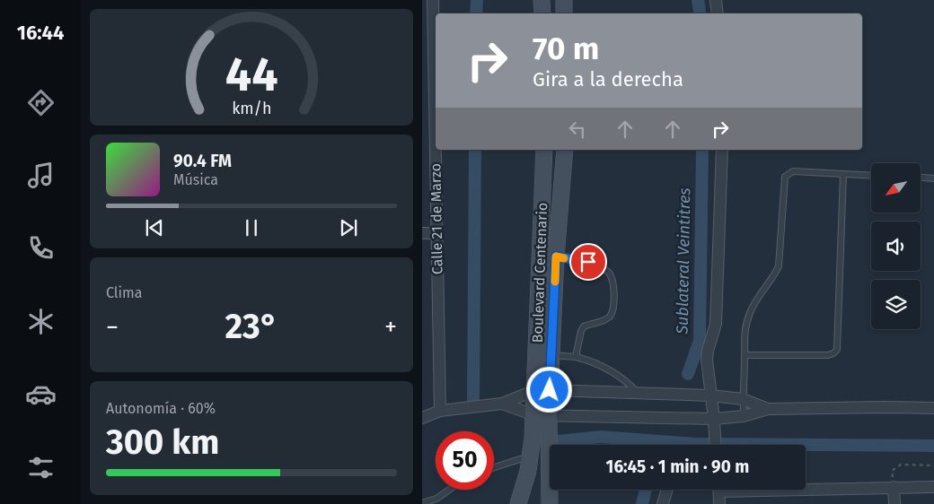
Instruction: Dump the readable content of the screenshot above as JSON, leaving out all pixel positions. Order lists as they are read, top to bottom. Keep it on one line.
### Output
{"streets":{"main road":["Boulevard Centenario"],"street":["Calle 21 de Marzo"]},"water":["Sublateral Veintitres"],"north":"bottom left","page":{"tabs":"16:44","turn":["70 m","Gira a la derecha"],"song":["90.4 FM","Música"],"tile":["Clima",["Autonomía · 60%","300 km"]],"heat":["−","23°","+"],"limit":"50","trip":"16:45 · 1 min · 90 m","gauge":["44","km/h"]}}
